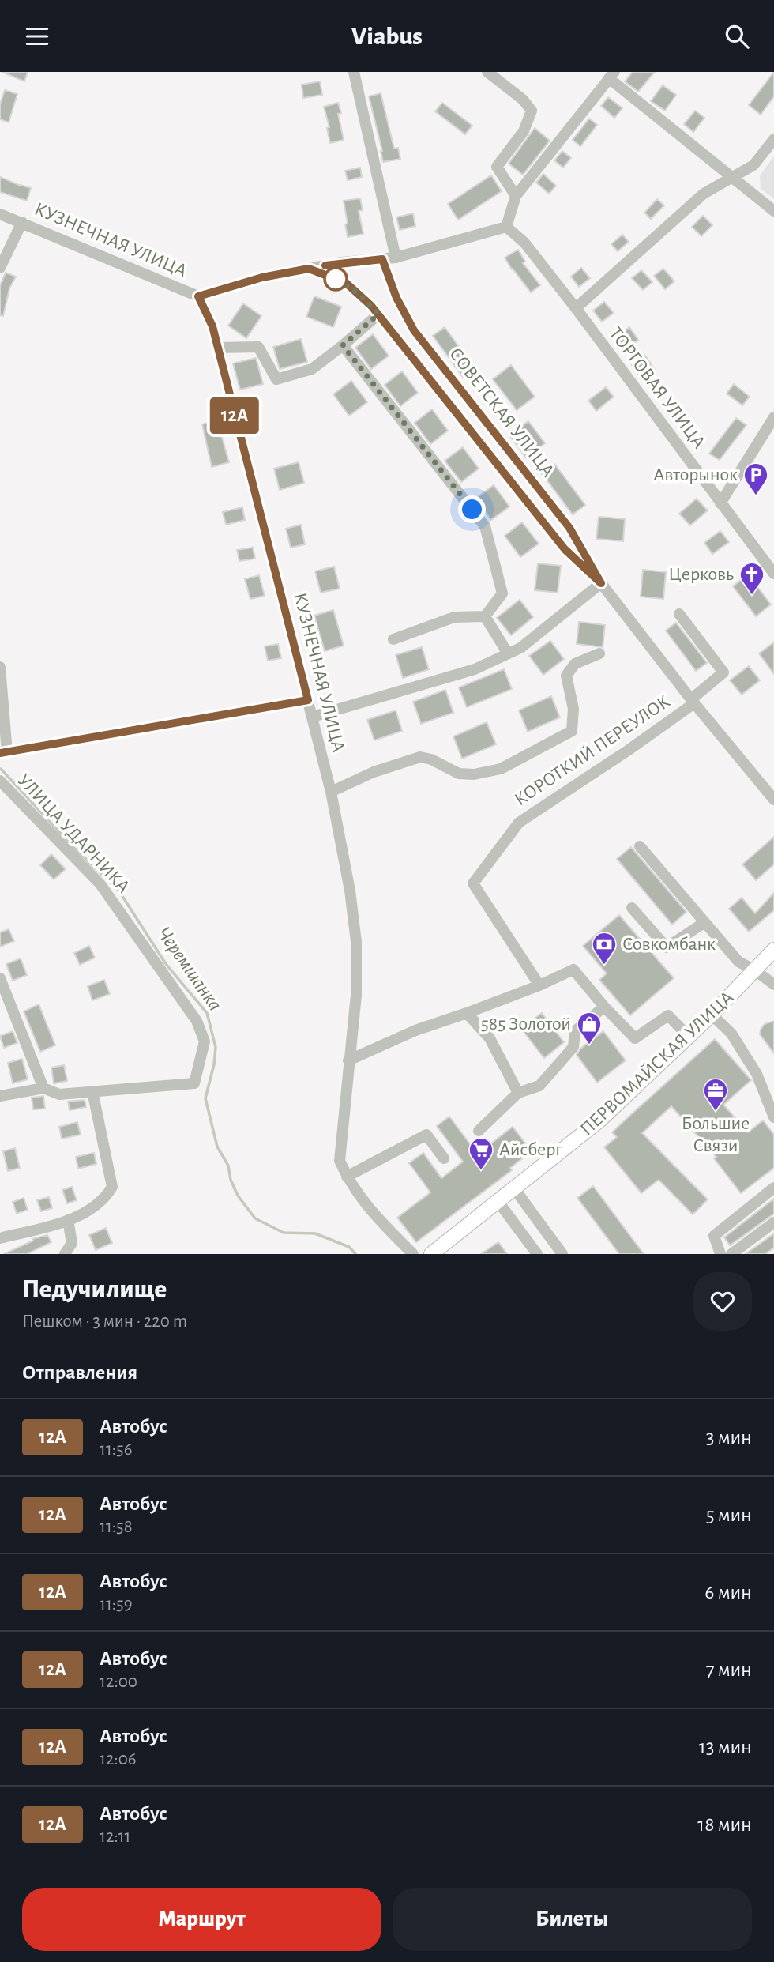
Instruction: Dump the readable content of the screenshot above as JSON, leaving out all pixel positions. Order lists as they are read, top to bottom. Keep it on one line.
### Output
{"streets":{"main road":["ПЕРВОМАЙСКАЯ УЛИЦА"],"street":["КУЗНЕЧНАЯ УЛИЦА","ТОРГОВАЯ УЛИЦА","СОВЕТСКАЯ УЛИЦА","КОРОТКИЙ ПЕРЕУЛОК","УЛИЦА УДАРНИКА"]},"crossings":[["СОВЕТСКАЯ УЛИЦА","КОРОТКИЙ ПЕРЕУЛОК"]],"water":["Черемшанка"],"places":{"parking":["Авторынок"],"church":["Церковь"],"bank":["Совкомбанк"],"shop":["585 Золотой"],"office":["Большие Связи"],"supermarket":["Айсберг"]},"lines":["bus line 12А"],"page":{"header":"Viabus","on_map":"12А","heading":[["Педучилище","Пешком · 3 мин · 220 m"],"Отправления"],"list":[{"mark":"12А","name":"Автобус","note":"11:56","value":"3 мин"},{"mark":"12А","name":"Автобус","note":"11:58","value":"5 мин"},{"mark":"12А","name":"Автобус","note":"11:59","value":"6 мин"},{"mark":"12А","name":"Автобус","note":"12:00","value":"7 мин"},{"mark":"12А","name":"Автобус","note":"12:06","value":"13 мин"},{"mark":"12А","name":"Автобус","note":"12:11","value":"18 мин"}],"buttons":["Маршрут","Билеты"]}}
